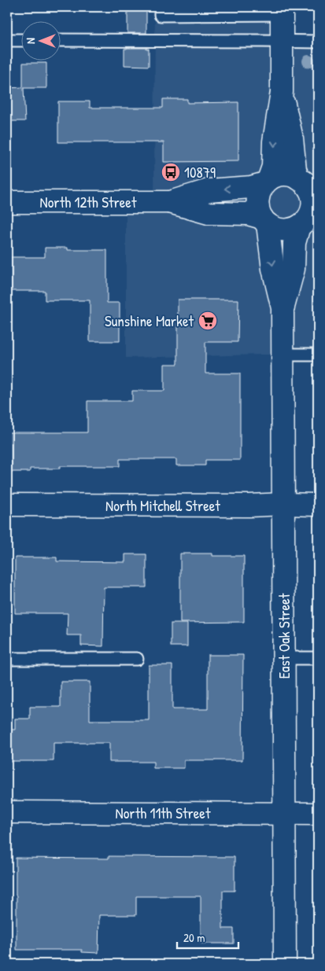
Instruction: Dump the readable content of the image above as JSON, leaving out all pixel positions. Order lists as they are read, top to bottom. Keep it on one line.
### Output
{"streets":{"street":["North 12th Street","North Mitchell Street","East Oak Street","North 11th Street"]},"crossings":[["North 12th Street","East Oak Street"],["North Mitchell Street","East Oak Street"],["East Oak Street","North 11th Street"]],"places":{"bus stop":["10879"],"supermarket":["Sunshine Market"]},"scale_bar":"20 m","north":"left"}
